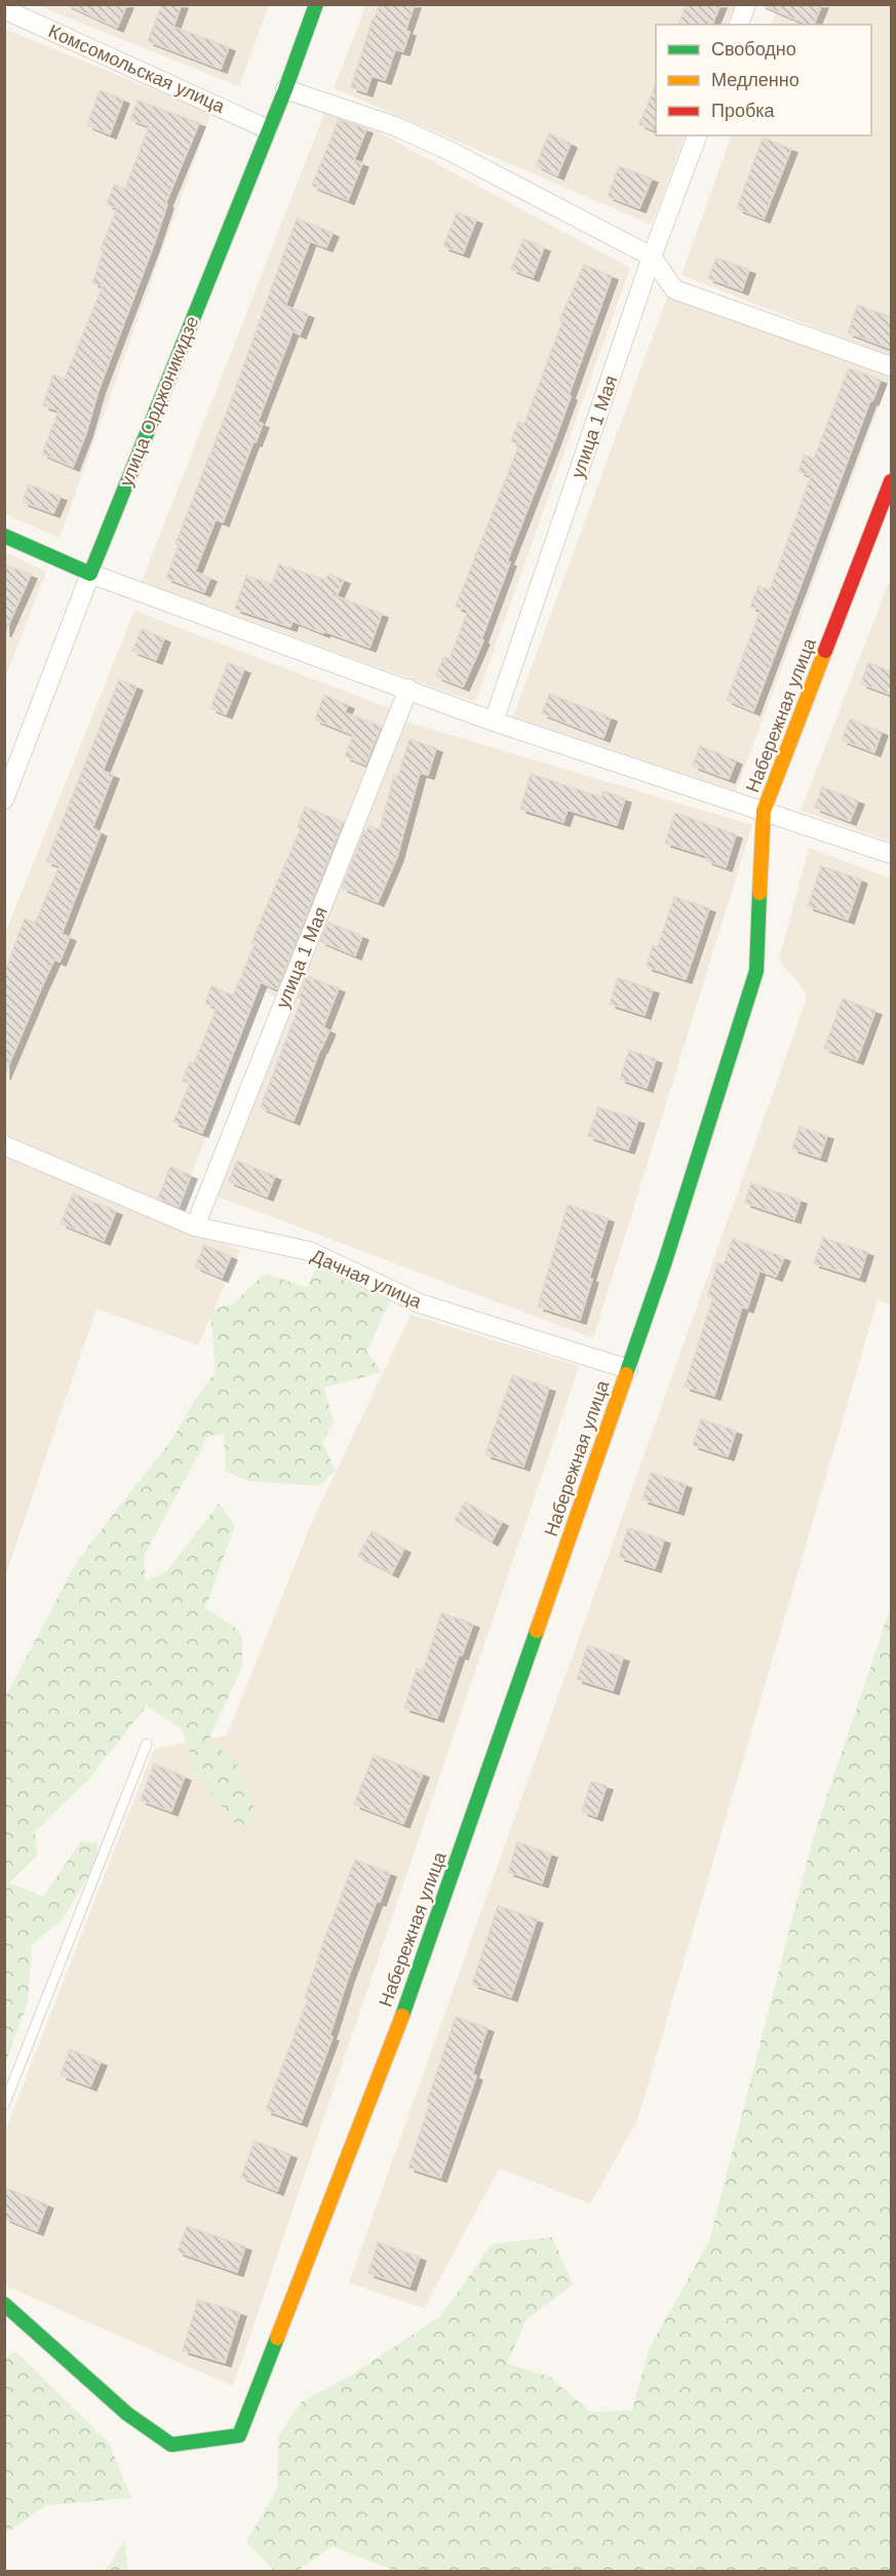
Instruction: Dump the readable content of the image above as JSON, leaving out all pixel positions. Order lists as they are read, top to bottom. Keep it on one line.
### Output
{"streets":{"street":["Комсомольская улица","улица Орджоникидзе","улица 1 Мая","Набережная улица","Дачная улица"]},"crossings":[["Комсомольская улица","улица Орджоникидзе"],["улица 1 Мая","Дачная улица"],["Набережная улица","Дачная улица"]],"legend":["Свободно","Медленно","Пробка"]}
